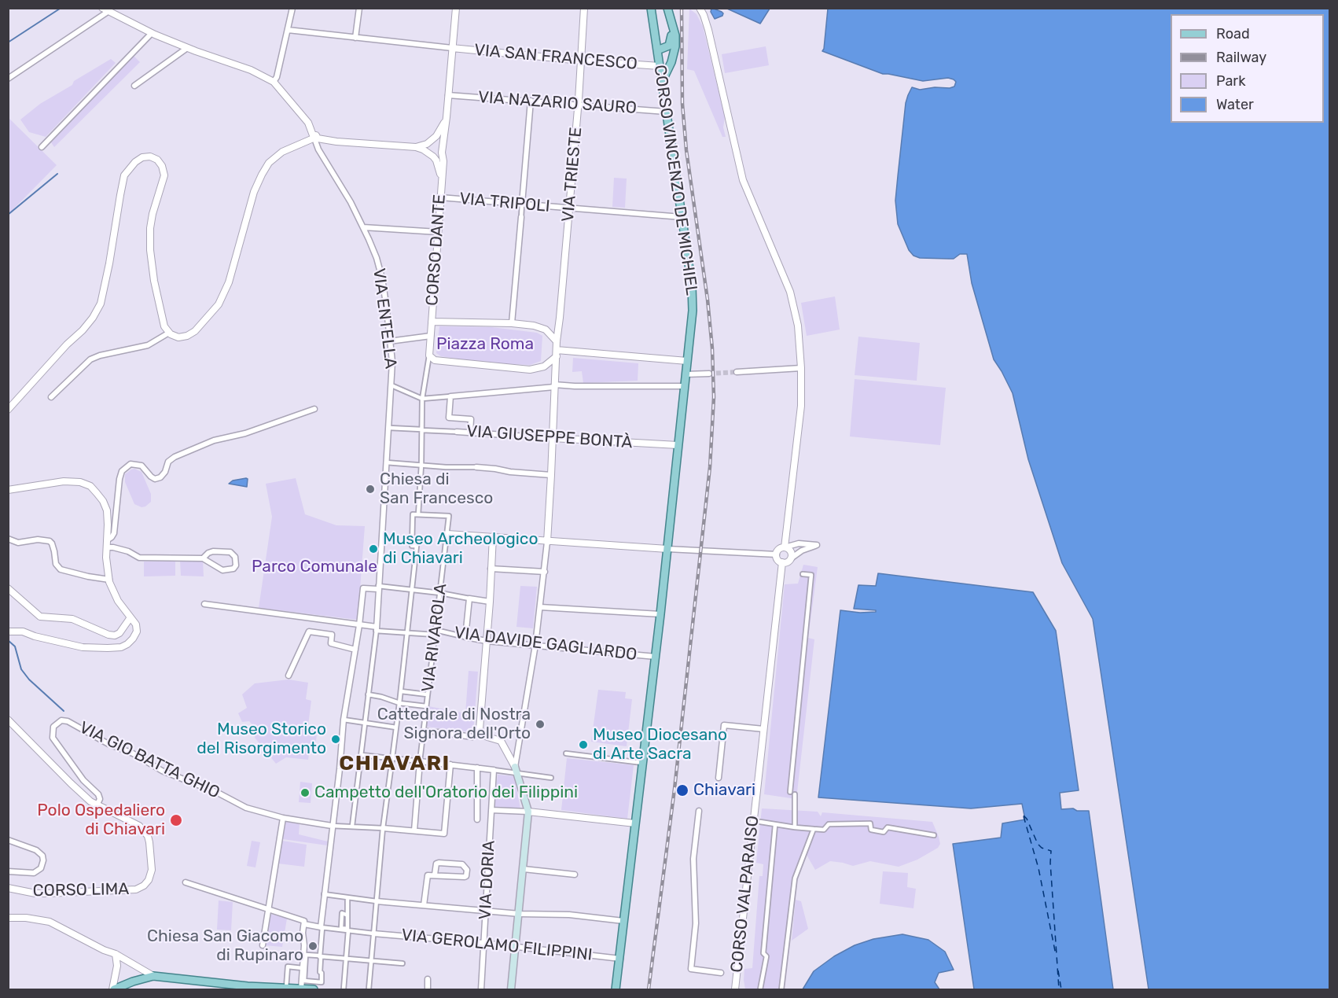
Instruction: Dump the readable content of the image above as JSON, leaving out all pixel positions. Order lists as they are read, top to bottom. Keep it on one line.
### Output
{"streets":{"main road":["CORSO VINCENZO DE MICHIEL"],"street":["VIA SAN FRANCESCO","VIA NAZARIO SAURO","VIA TRIESTE","VIA TRIPOLI","CORSO DANTE","VIA ENTELLA","VIA GIUSEPPE BONTÀ","VIA RIVAROLA","VIA DAVIDE GAGLIARDO","VIA GIO BATTA GHIO","VIA DORIA","CORSO LIMA","CORSO VALPARAISO","VIA GEROLAMO FILIPPINI"]},"crossings":[["VIA SAN FRANCESCO","VIA TRIESTE"],["VIA SAN FRANCESCO","CORSO VINCENZO DE MICHIEL"],["VIA SAN FRANCESCO","CORSO DANTE"],["VIA NAZARIO SAURO","VIA TRIESTE"],["VIA NAZARIO SAURO","CORSO VINCENZO DE MICHIEL"],["VIA NAZARIO SAURO","CORSO DANTE"],["VIA TRIESTE","VIA TRIPOLI"],["CORSO VINCENZO DE MICHIEL","VIA TRIPOLI"],["CORSO VINCENZO DE MICHIEL","VIA GIUSEPPE BONTÀ"],["CORSO VINCENZO DE MICHIEL","VIA DAVIDE GAGLIARDO"],["CORSO VINCENZO DE MICHIEL","VIA GEROLAMO FILIPPINI"],["VIA TRIPOLI","CORSO DANTE"],["VIA ENTELLA","VIA GIUSEPPE BONTÀ"],["VIA ENTELLA","VIA DAVIDE GAGLIARDO"],["VIA RIVAROLA","VIA DAVIDE GAGLIARDO"],["VIA GIO BATTA GHIO","CORSO LIMA"],["VIA DORIA","VIA GEROLAMO FILIPPINI"]],"districts":["CHIAVARI"],"parks":["Piazza Roma","Parco Comunale"],"places":["Chiesa di San Francesco","Museo Archeologico di Chiavari","Cattedrale di Nostra Signora dell'Orto","Museo Storico del Risorgimento","Museo Diocesano di Arte Sacra","Chiavari","Campetto dell'Oratorio dei Filippini","Polo Ospedaliero di Chiavari","Chiesa San Giacomo di Rupinaro"],"legend":["Road","Railway","Park","Water"]}
